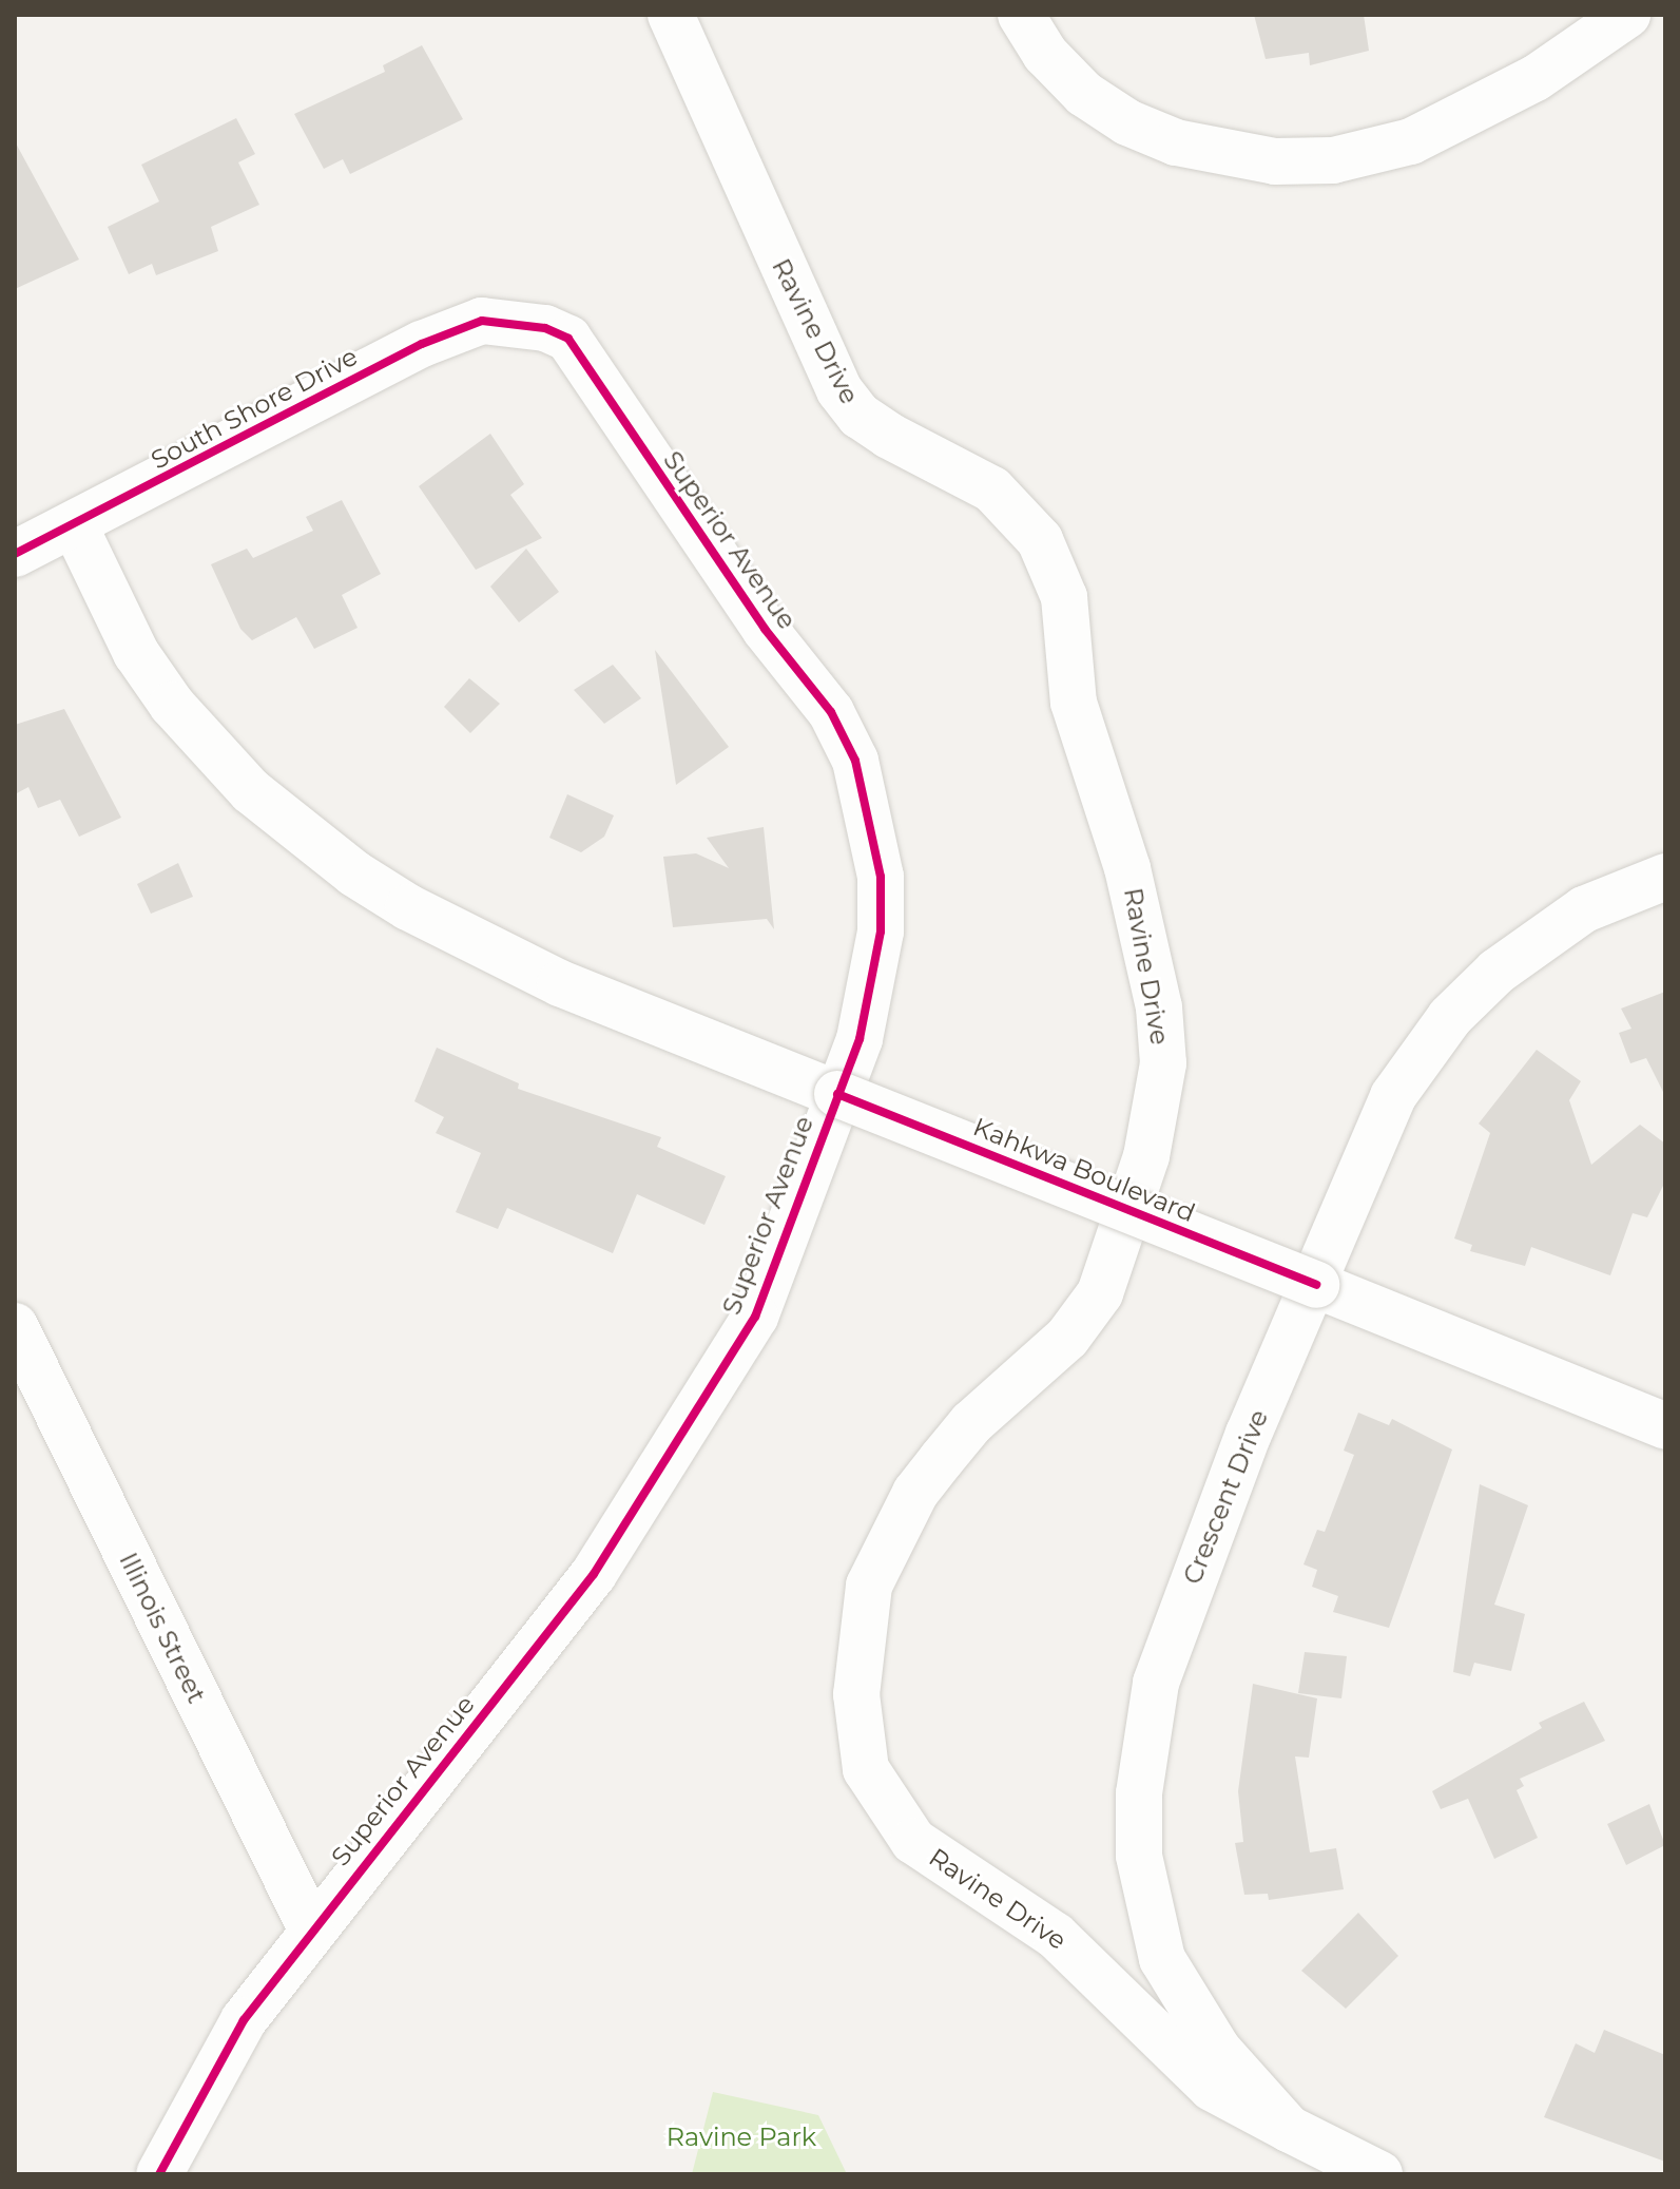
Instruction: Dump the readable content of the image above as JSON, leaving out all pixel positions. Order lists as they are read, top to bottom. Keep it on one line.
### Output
{"streets":{"street":["Ravine Drive","South Shore Drive","Superior Avenue","Kahkwa Boulevard","Crescent Drive","Illinois Street"]},"crossings":[["Ravine Drive","Crescent Drive"],["South Shore Drive","Superior Avenue"],["South Shore Drive","Kahkwa Boulevard"],["Superior Avenue","Kahkwa Boulevard"],["Superior Avenue","Illinois Street"],["Kahkwa Boulevard","Crescent Drive"]],"parks":["Ravine Park"]}
